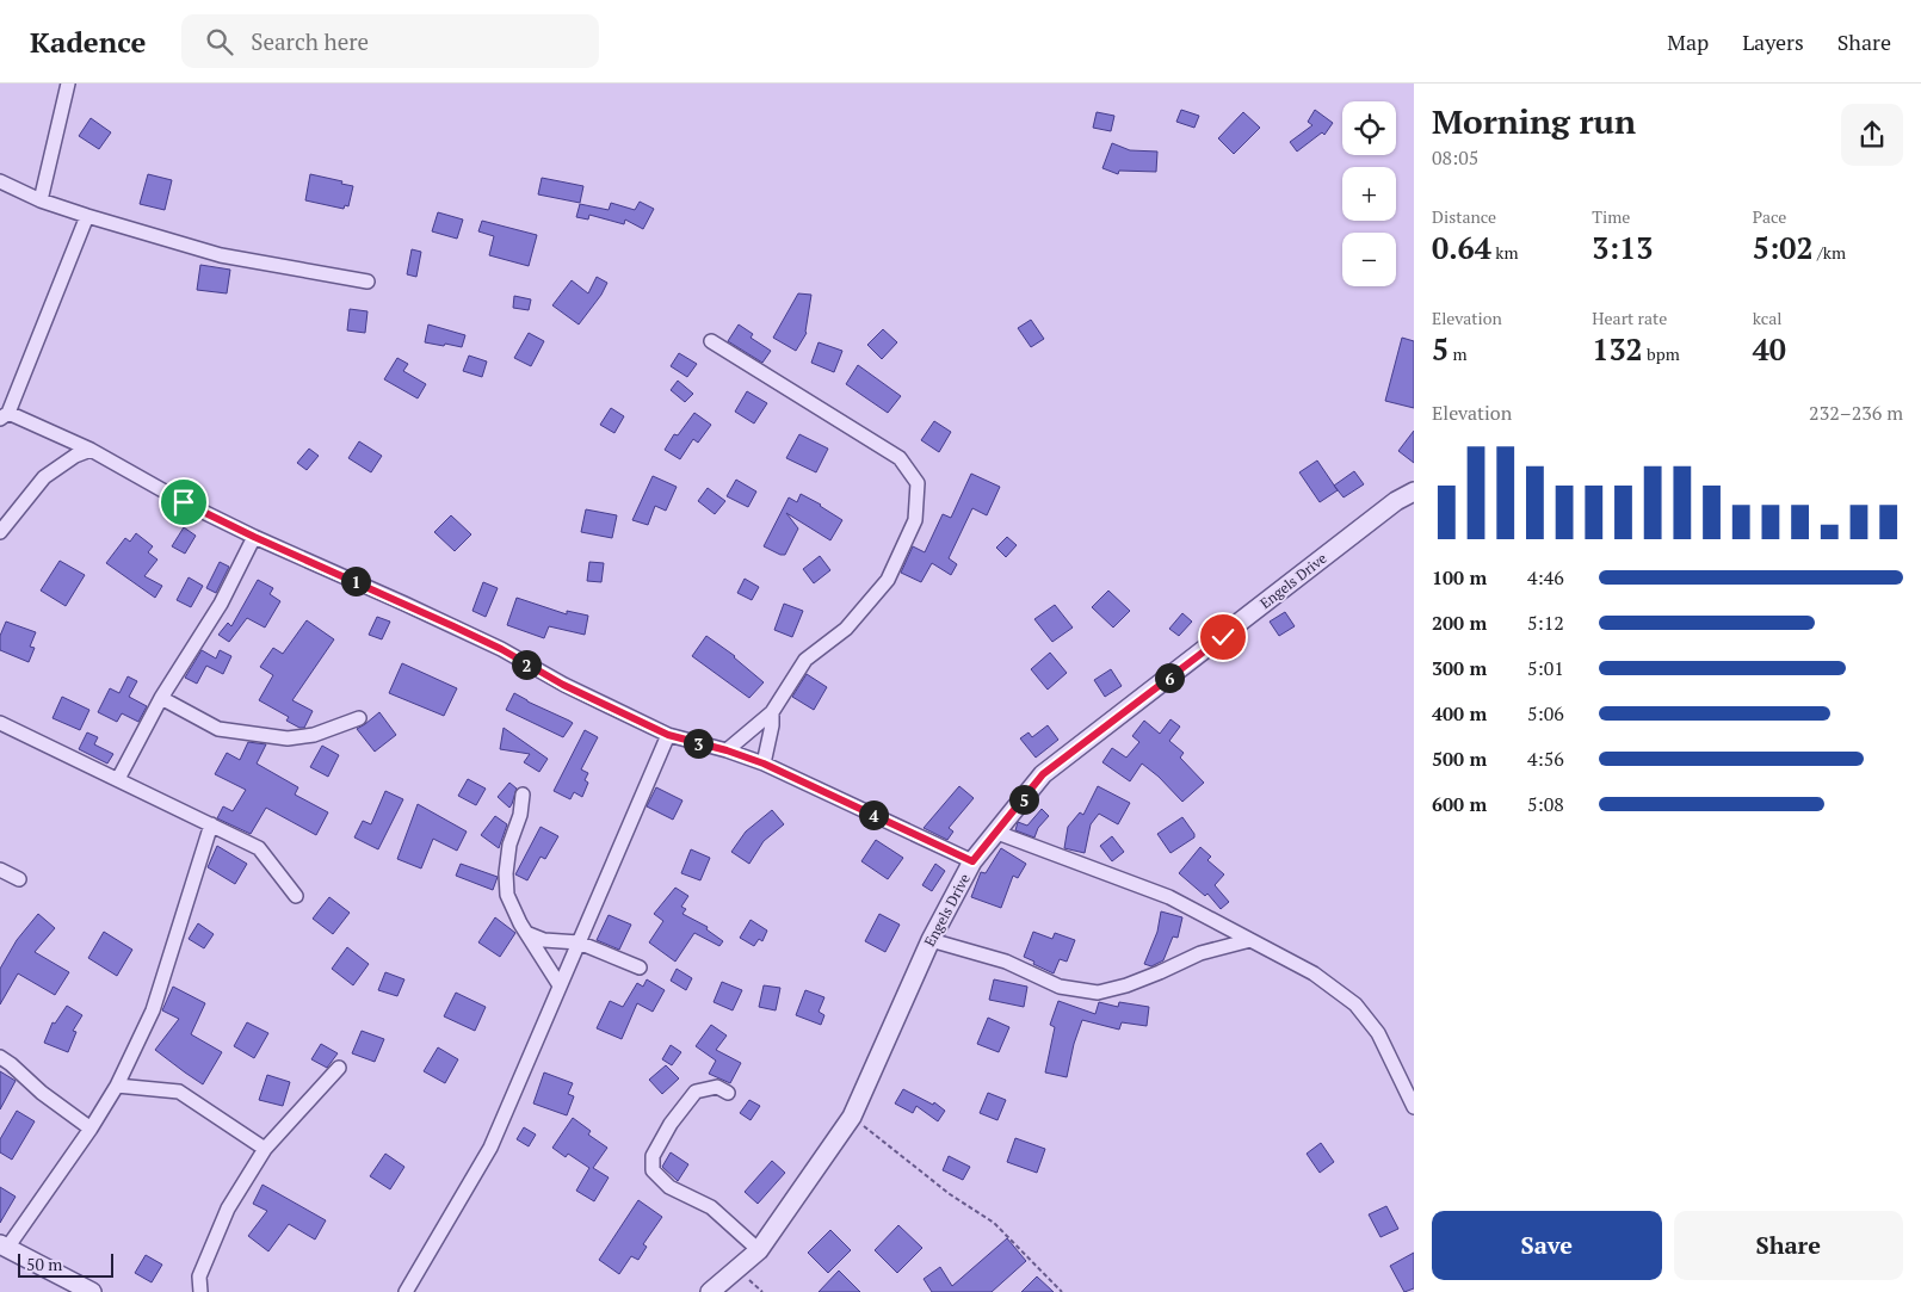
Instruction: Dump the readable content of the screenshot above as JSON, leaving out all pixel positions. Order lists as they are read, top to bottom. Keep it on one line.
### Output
{"streets":{"street":["Engels Drive"]},"scale_bar":"50 m","page":{"header":"Kadence","search":"Search here","nav":["Map","Layers","Share"],"heading":["Morning run","08:05"],"map_buttons":["+","−"],"stats":[["Distance","0.64 km"],["Time","3:13"],["Pace","5:02 /km"],["Elevation","5 m"],["Heart rate","132 bpm"],["kcal","40"]],"chart":["Elevation","232–236 m"],"list":[{"name":"100 m","note":"4:46"},{"name":"200 m","note":"5:12"},{"name":"300 m","note":"5:01"},{"name":"400 m","note":"5:06"},{"name":"500 m","note":"4:56"},{"name":"600 m","note":"5:08"}],"pins":["1","2","6","3","5","4"],"buttons":["Save","Share"],"scale":"50 m"}}
